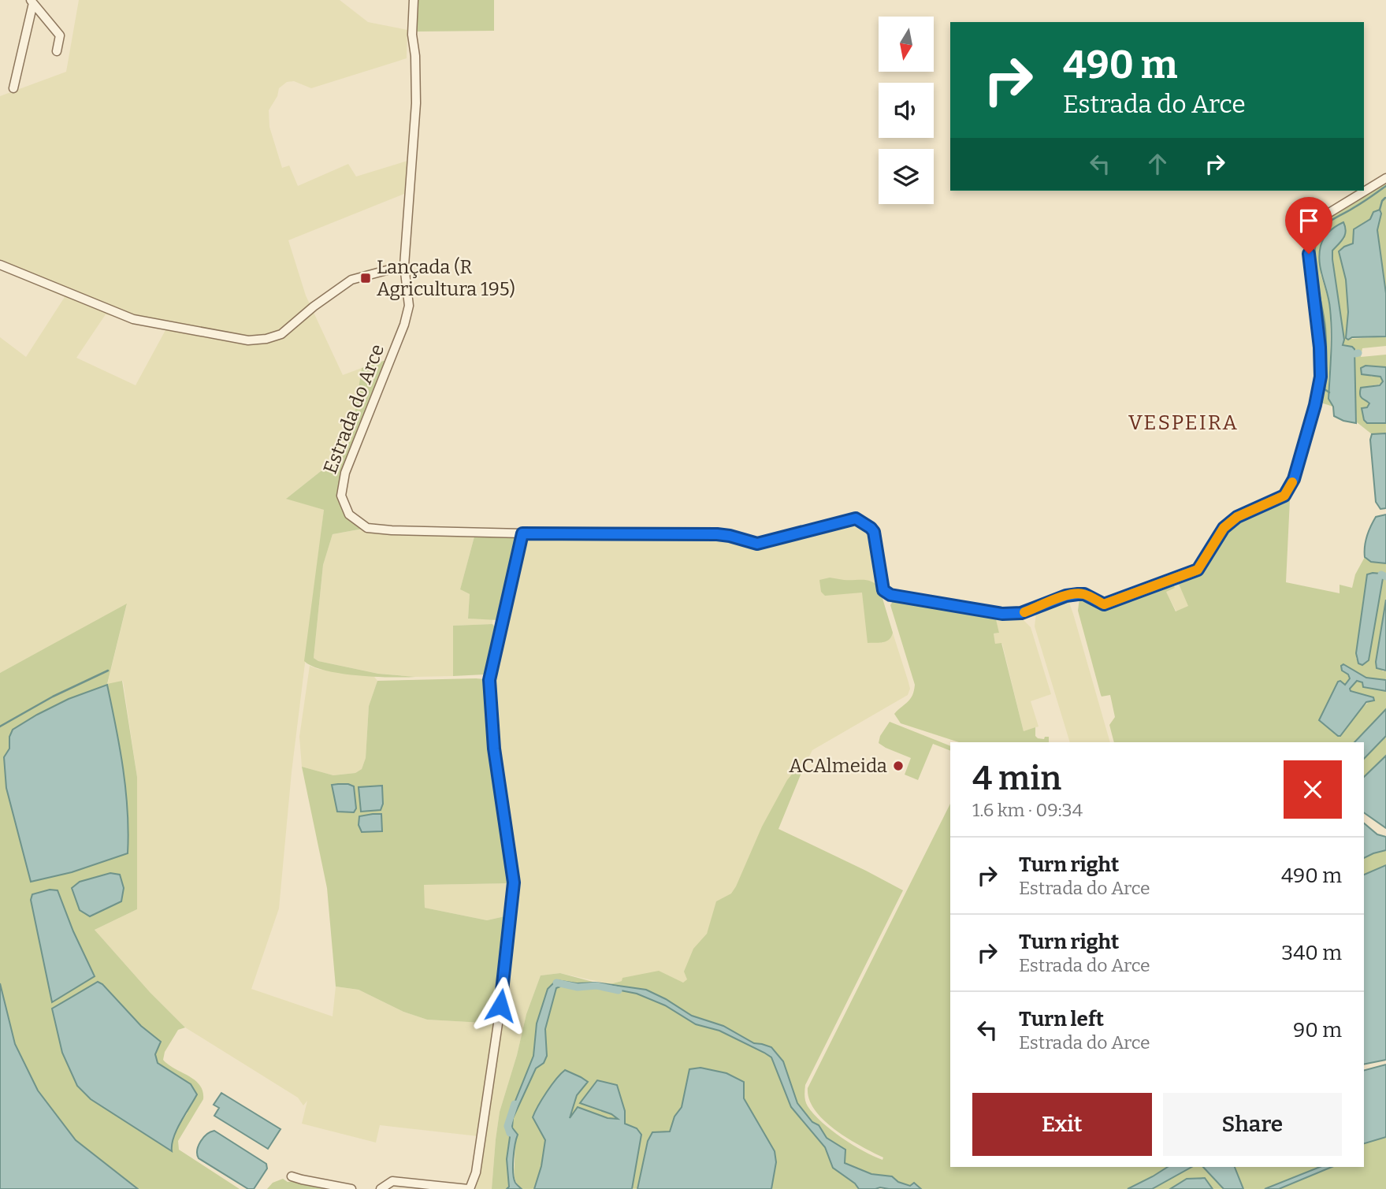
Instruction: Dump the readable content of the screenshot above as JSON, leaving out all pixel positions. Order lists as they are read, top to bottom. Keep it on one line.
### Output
{"streets":{"street":["Estrada do Arce"]},"districts":["VESPEIRA"],"places":{"transit":["Lançada (R Agricultura 195)"],"other":["ACAlmeida"]},"north":"bottom","page":{"turn":["490 m","Estrada do Arce"],"heading":["4 min","1.6 km · 09:34"],"list":[{"name":"Turn right","note":"Estrada do Arce","value":"490 m"},{"name":"Turn right","note":"Estrada do Arce","value":"340 m"},{"name":"Turn left","note":"Estrada do Arce","value":"90 m"}],"buttons":["Exit","Share"]}}
